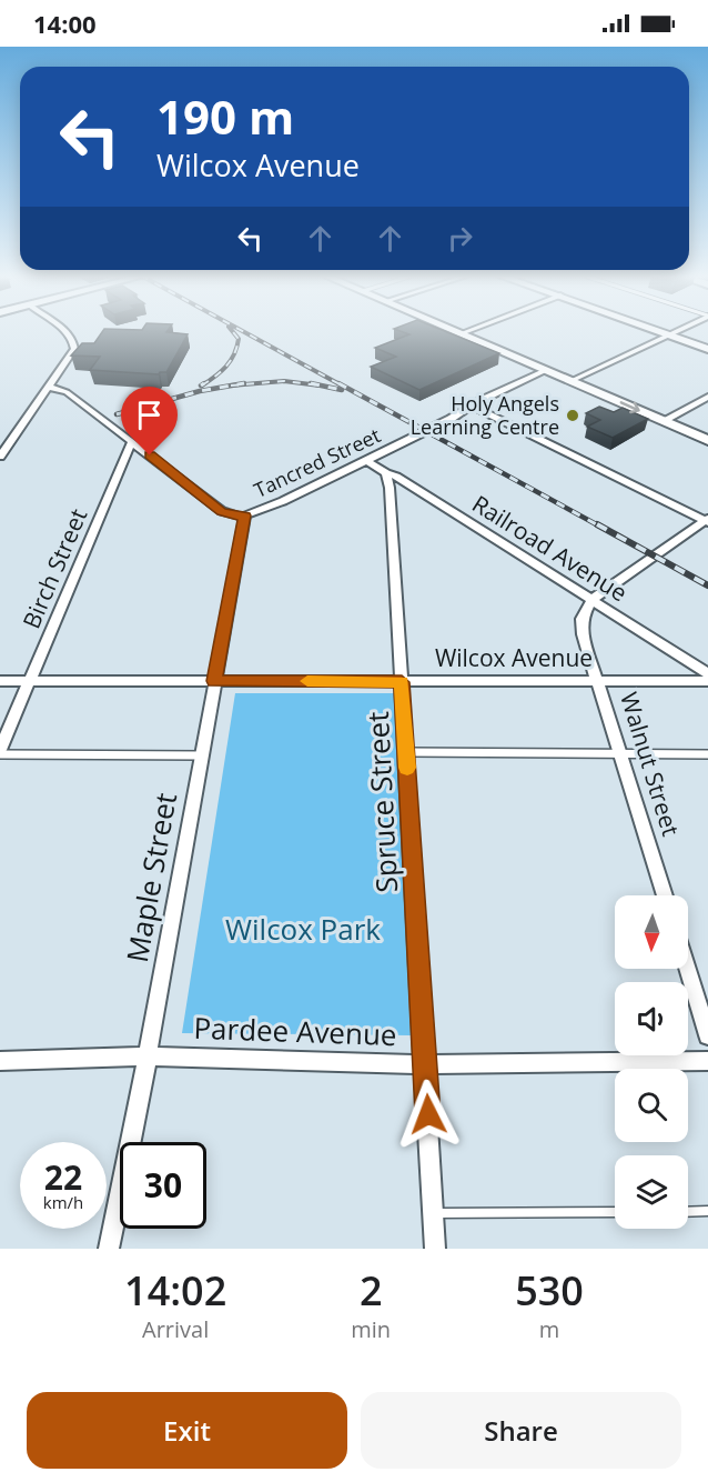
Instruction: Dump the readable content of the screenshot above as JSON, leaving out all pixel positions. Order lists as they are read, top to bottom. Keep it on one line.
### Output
{"streets":{"street":["Tancred Street","Railroad Avenue","Birch Street","Wilcox Avenue","Walnut Street","Spruce Street","Maple Street","Pardee Avenue"]},"crossings":[["Tancred Street","Railroad Avenue"],["Tancred Street","Maple Street"],["Railroad Avenue","Walnut Street"],["Railroad Avenue","Spruce Street"],["Birch Street","Wilcox Avenue"],["Wilcox Avenue","Walnut Street"],["Wilcox Avenue","Spruce Street"],["Wilcox Avenue","Maple Street"],["Spruce Street","Pardee Avenue"],["Maple Street","Pardee Avenue"]],"parks":["Wilcox Park"],"places":["Holy Angels Learning Centre"],"north":"bottom","page":{"status":"14:00","turn":["190 m","Wilcox Avenue"],"speed":"22 km/h","limit":"30","eta":["14:02","Arrival","2","min","530","m"],"buttons":["Exit","Share"]}}
